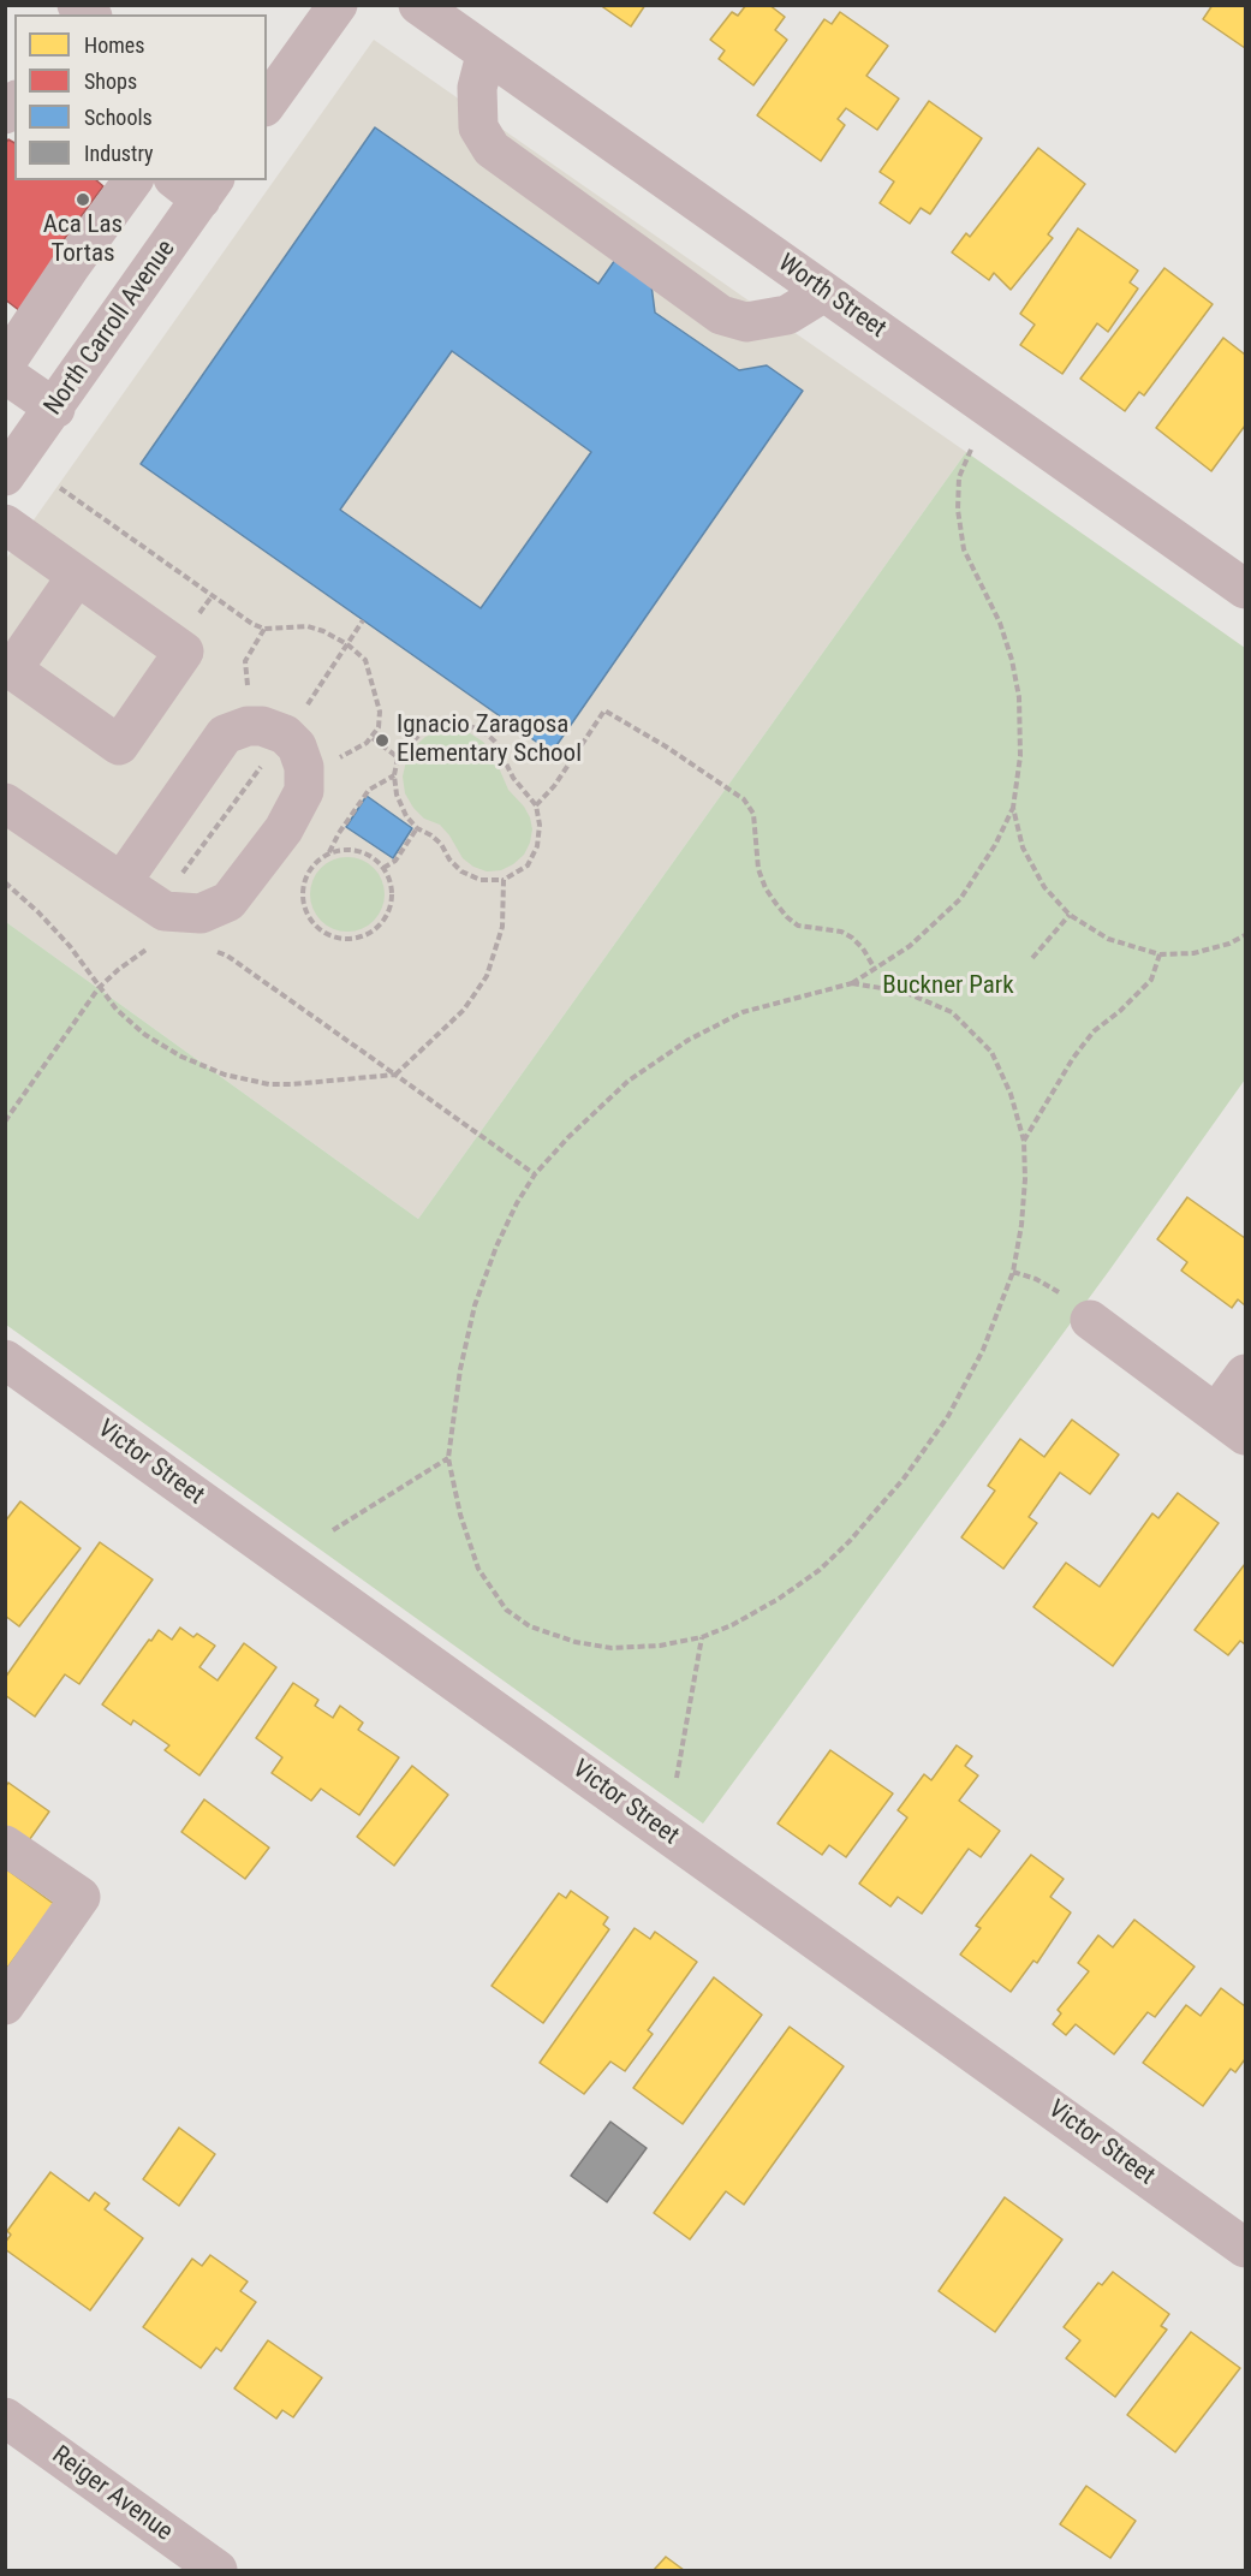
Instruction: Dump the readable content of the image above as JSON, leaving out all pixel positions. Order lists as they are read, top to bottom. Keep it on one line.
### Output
{"streets":{"street":["Worth Street","North Carroll Avenue","Victor Street","Reiger Avenue"]},"parks":["Buckner Park"],"places":["Aca Las Tortas","Ignacio Zaragosa Elementary School"],"legend":["Homes","Shops","Schools","Industry"]}
